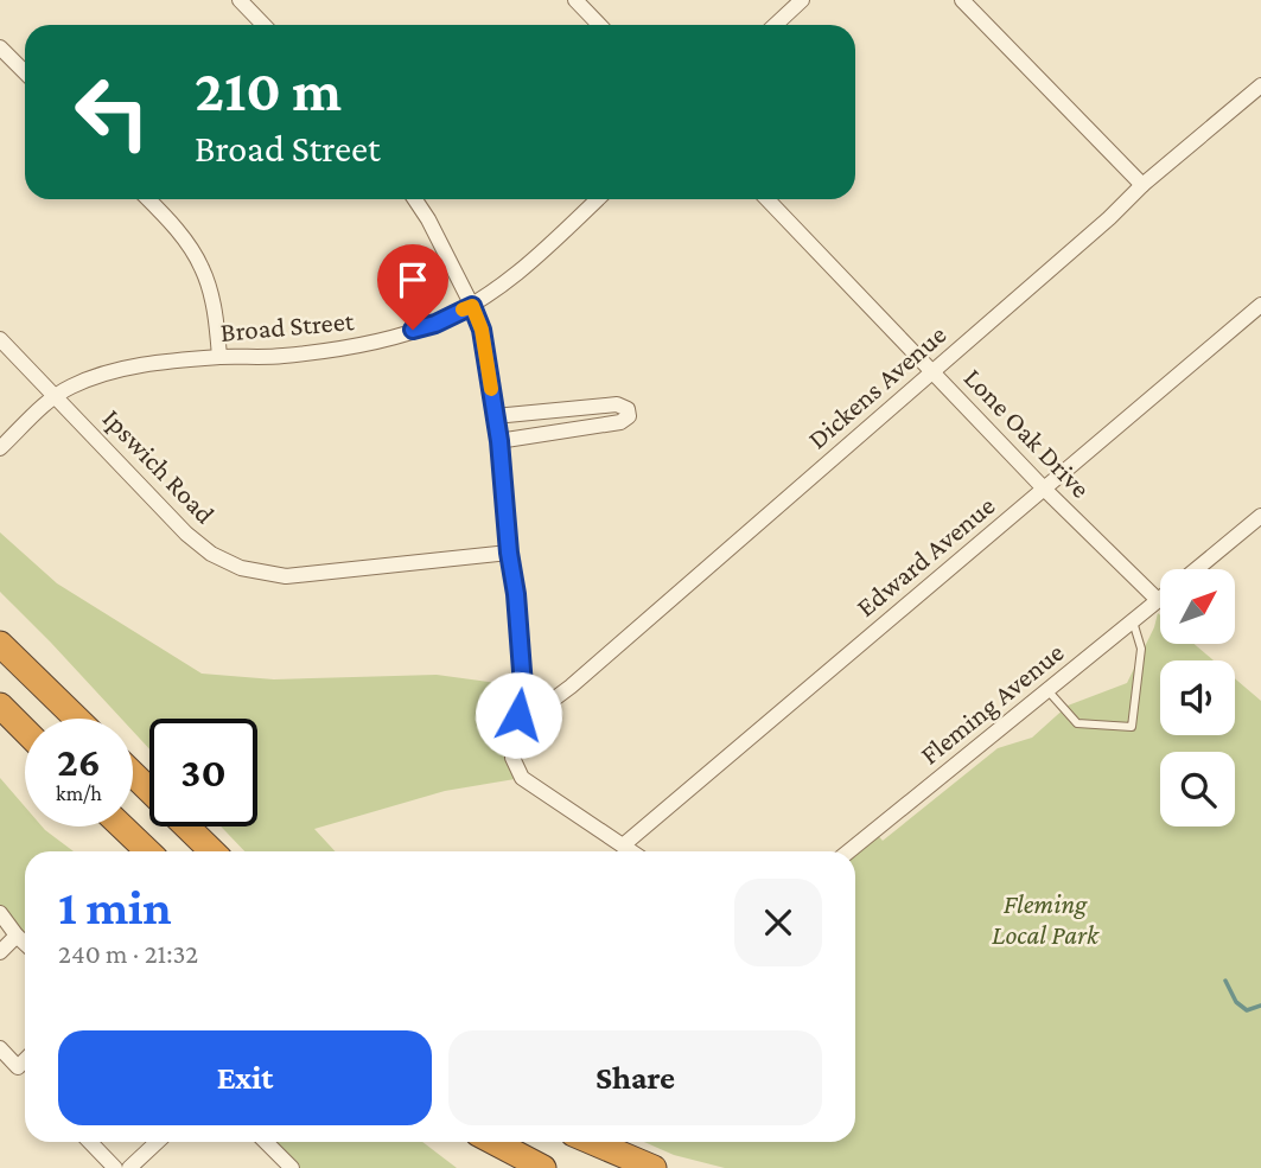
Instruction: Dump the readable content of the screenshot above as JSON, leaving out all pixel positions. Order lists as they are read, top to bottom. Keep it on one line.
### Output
{"streets":{"street":["Broad Street","Dickens Avenue","Lone Oak Drive","Ipswich Road","Edward Avenue","Fleming Avenue"]},"crossings":[["Broad Street","Ipswich Road"],["Dickens Avenue","Lone Oak Drive"],["Lone Oak Drive","Edward Avenue"],["Lone Oak Drive","Fleming Avenue"]],"parks":["Fleming Local Park"],"north":"top right","page":{"turn":["210 m","Broad Street"],"speed":"26 km/h","limit":"30","heading":["1 min","240 m · 21:32"],"buttons":["Exit","Share"]}}
